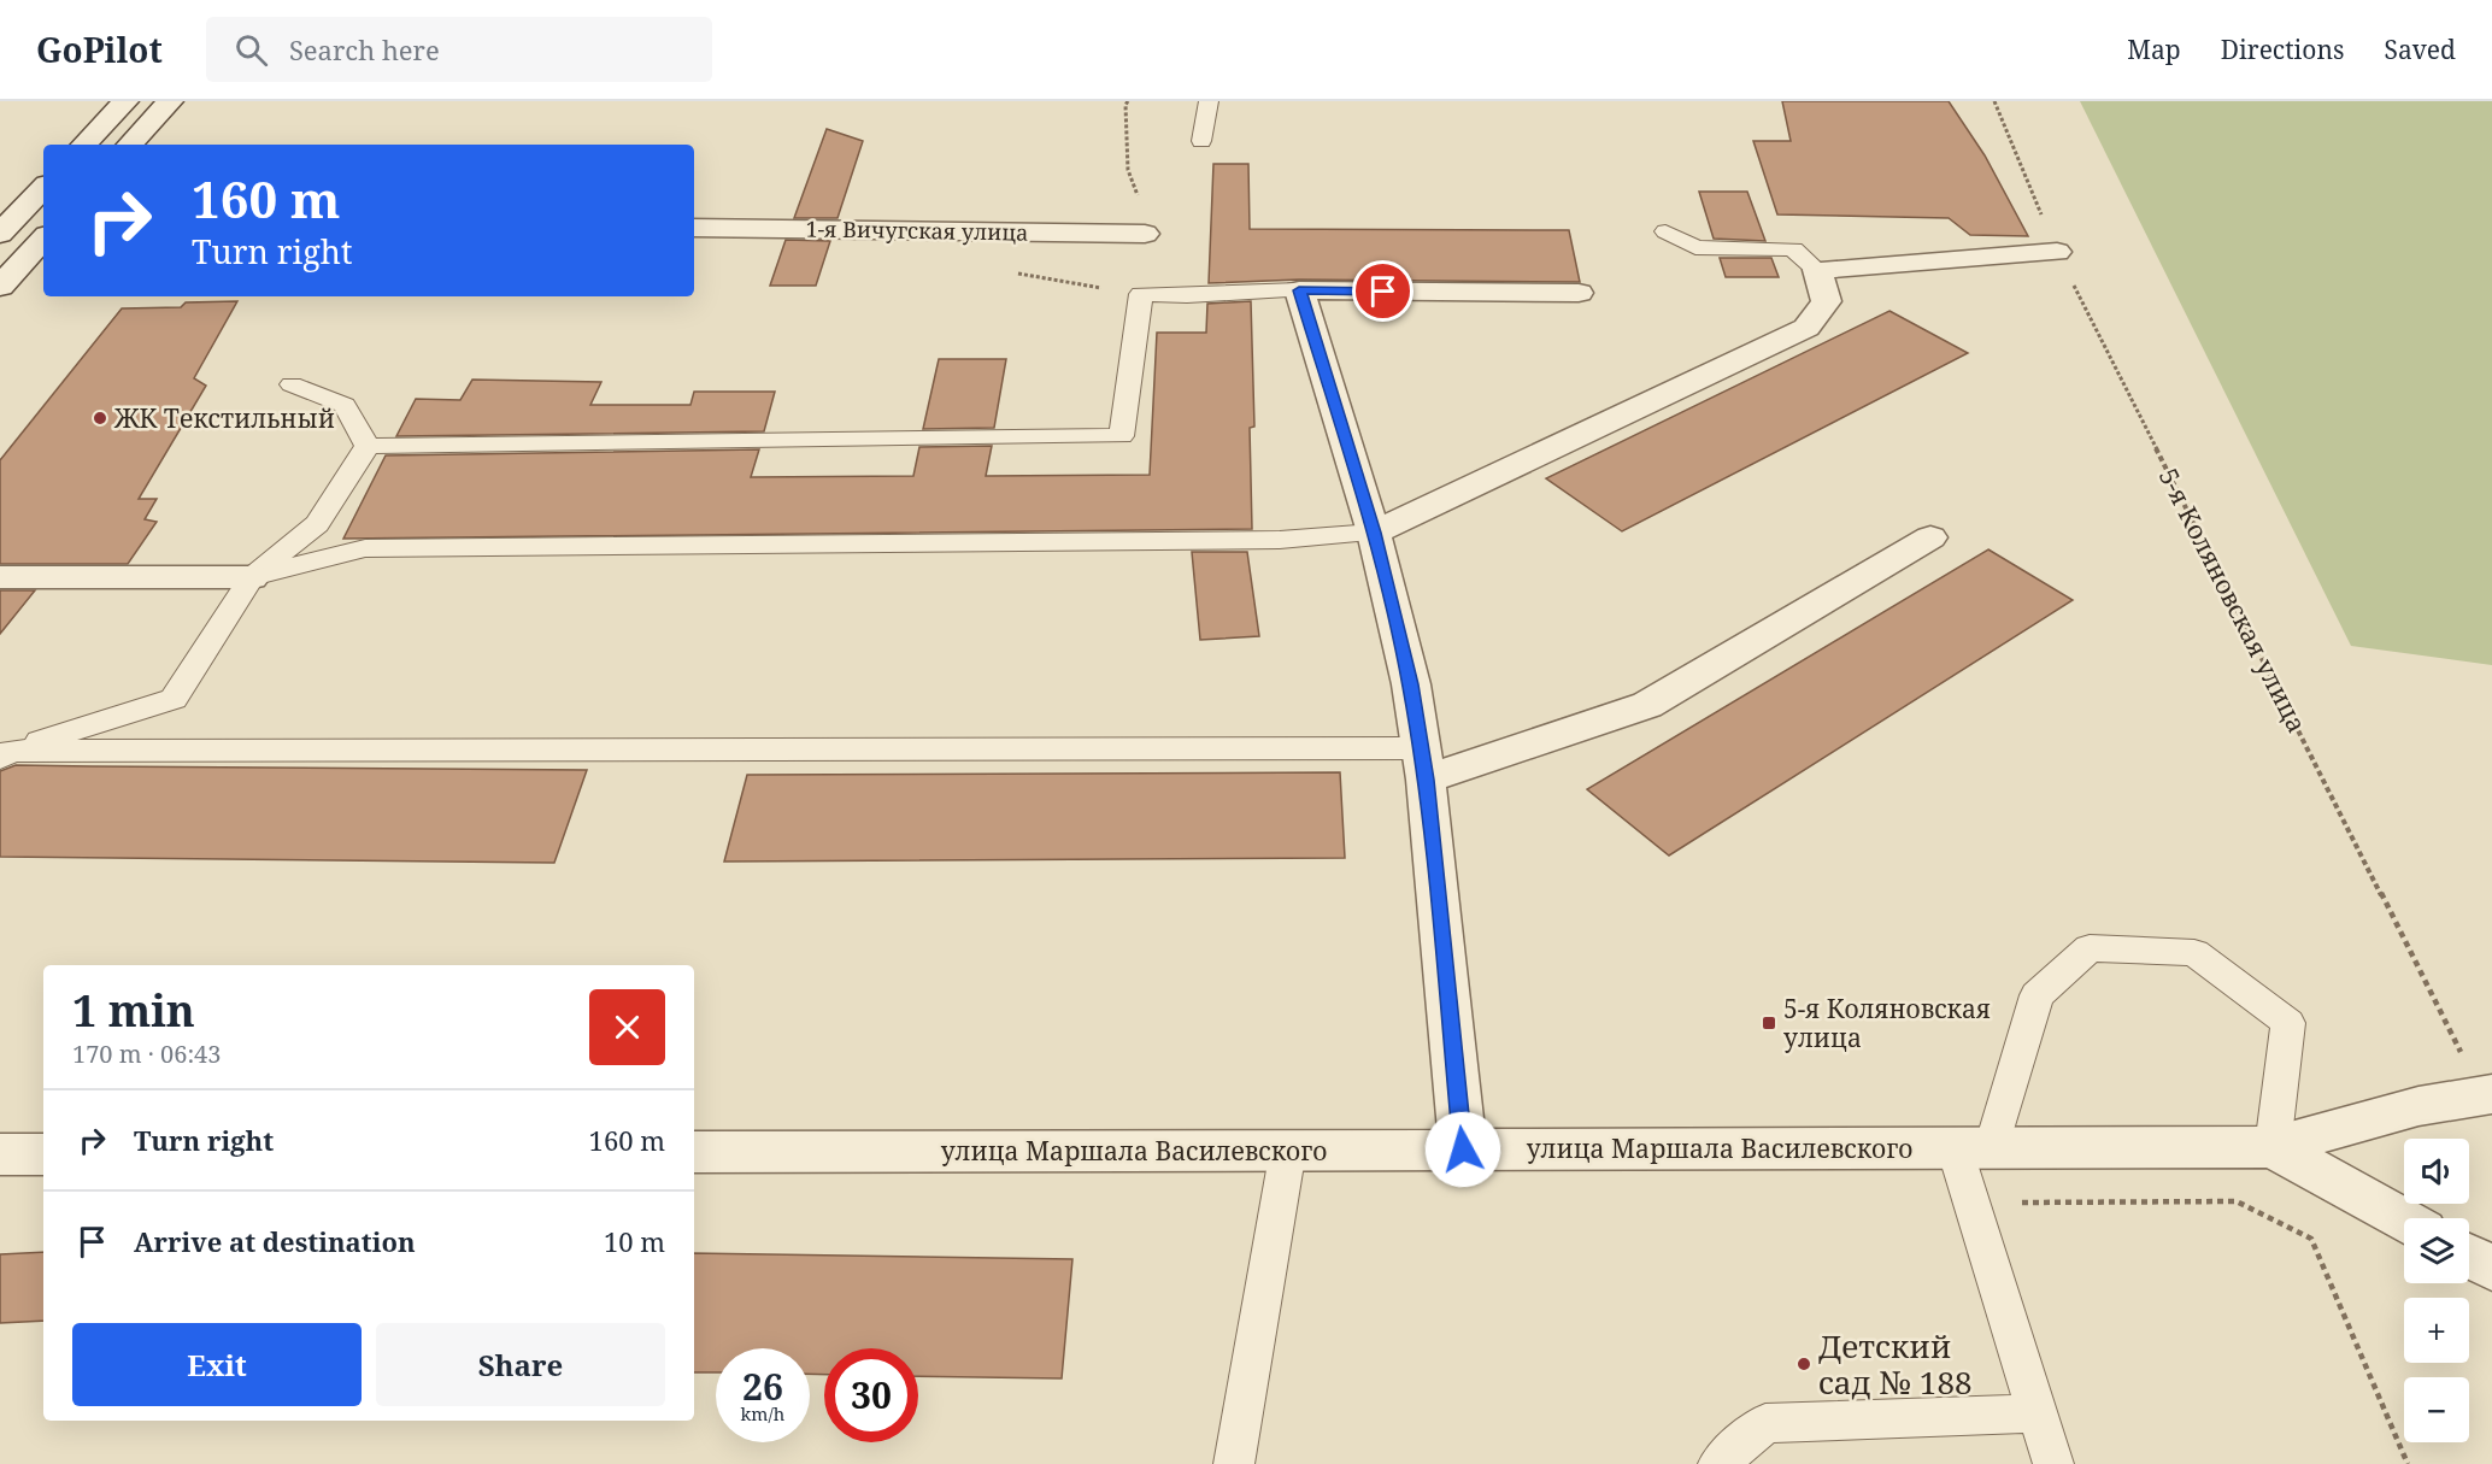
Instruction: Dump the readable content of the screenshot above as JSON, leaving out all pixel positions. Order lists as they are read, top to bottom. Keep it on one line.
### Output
{"streets":{"street":["1-я Вичугская улица","улица Маршала Василевского"],"path":["5-я Коляновская улица"]},"crossings":[["5-я Коляновская улица","улица Маршала Василевского"]],"places":{"other":["ЖК Текстильный","Детский сад № 188"],"transit":["5-я Коляновская улица"]},"page":{"header":"GoPilot","search":"Search here","nav":["Map","Directions","Saved"],"turn":["160 m","Turn right"],"heading":["1 min","170 m · 06:43"],"list":[{"name":"Turn right","value":"160 m"},{"name":"Arrive at destination","value":"10 m"}],"map_buttons":["+","−"],"buttons":["Exit","Share"],"speed":"26 km/h","limit":"30"}}
